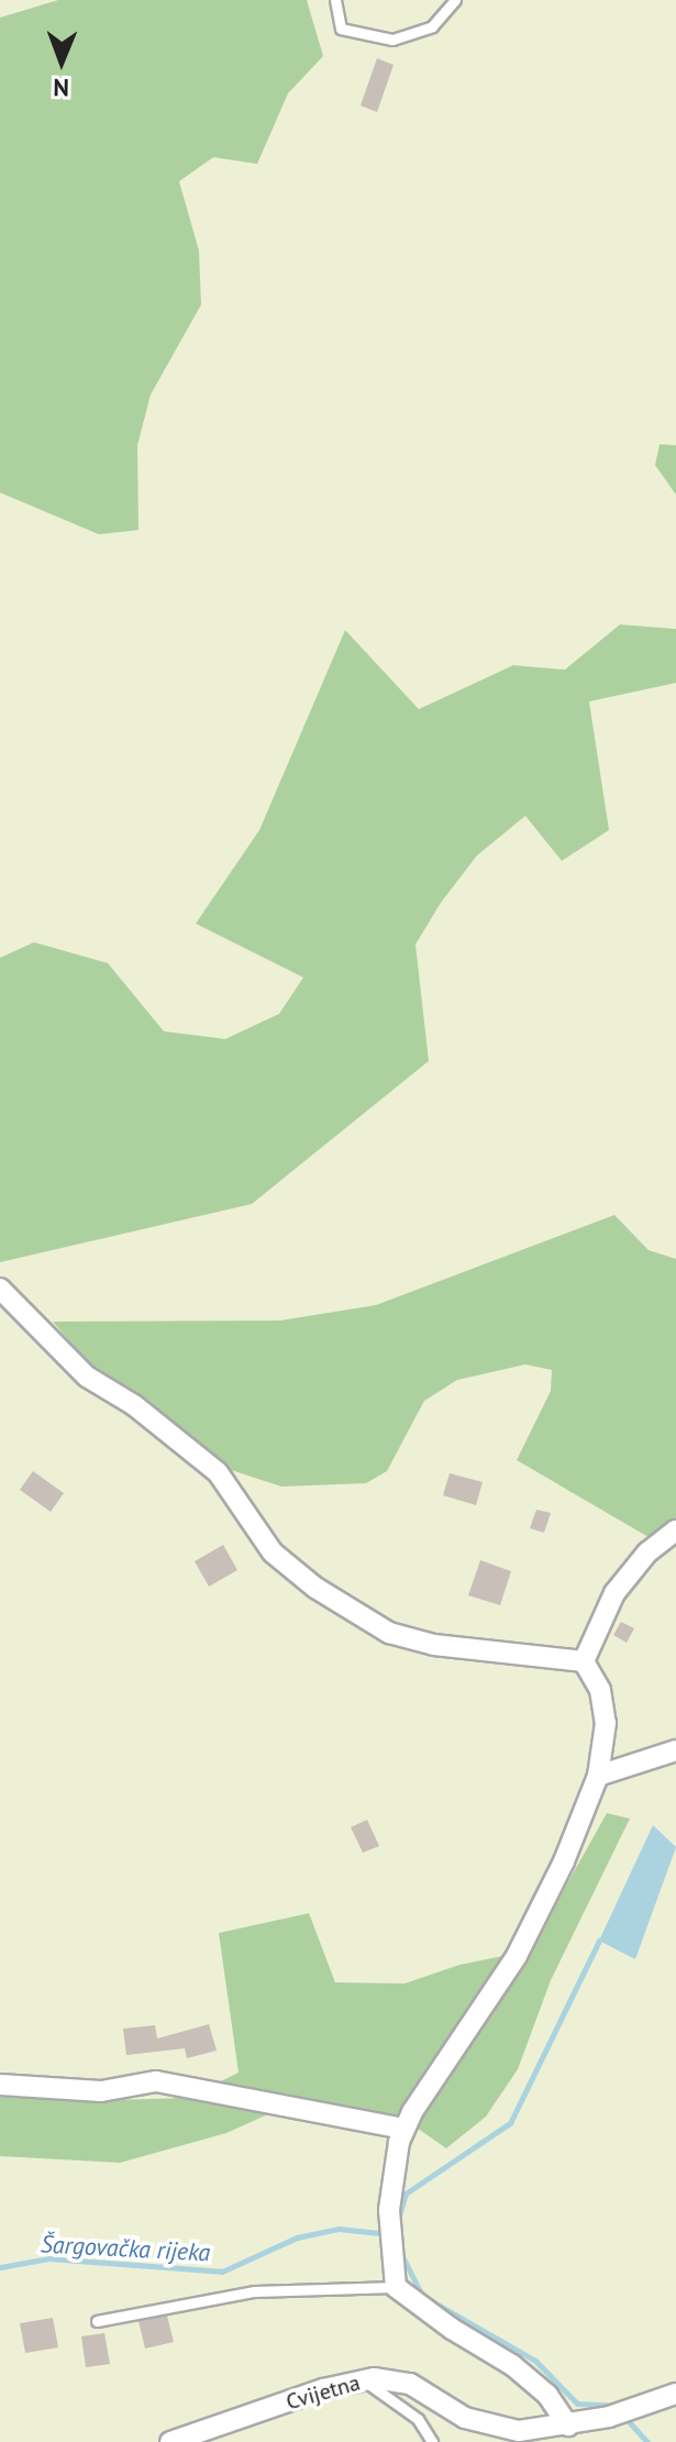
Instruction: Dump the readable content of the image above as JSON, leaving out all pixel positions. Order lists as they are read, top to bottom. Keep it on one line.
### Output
{"streets":{"street":["Cvijetna"]},"water":["Šargovačka rijeka"],"north":"bottom"}
